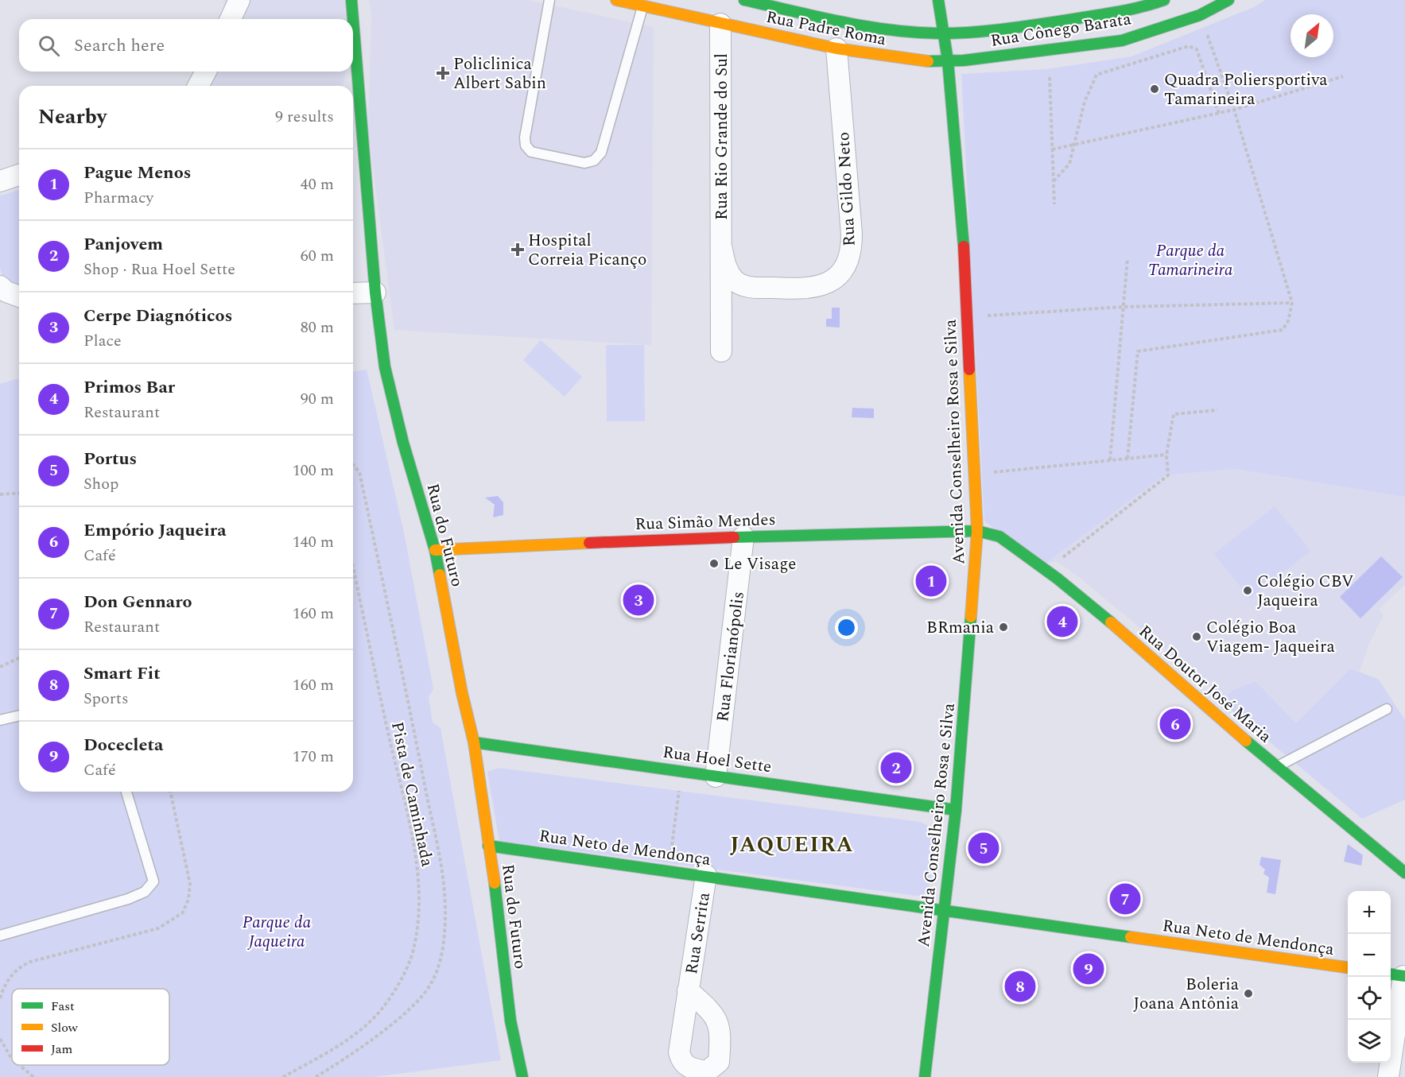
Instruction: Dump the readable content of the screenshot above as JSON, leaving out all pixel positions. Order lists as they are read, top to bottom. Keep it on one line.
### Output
{"streets":{"street":["Rua Padre Roma","Rua Cônego Barata","Rua Rio Grande do Sul","Rua Gildo Neto","Avenida Conselheiro Rosa e Silva","Rua Simão Mendes","Rua do Futuro","Rua Florianópolis","Rua Doutor José Maria","Rua Hoel Sette","Rua Neto de Mendonça","Rua Serrita"],"path":["Pista de Caminhada"]},"crossings":[["Rua Padre Roma","Rua Cônego Barata"],["Rua Padre Roma","Rua Rio Grande do Sul"],["Rua Padre Roma","Rua Gildo Neto"],["Rua Padre Roma","Avenida Conselheiro Rosa e Silva"],["Rua Cônego Barata","Avenida Conselheiro Rosa e Silva"],["Rua Rio Grande do Sul","Rua Gildo Neto"],["Avenida Conselheiro Rosa e Silva","Rua Simão Mendes"],["Avenida Conselheiro Rosa e Silva","Rua Doutor José Maria"],["Avenida Conselheiro Rosa e Silva","Rua Hoel Sette"],["Avenida Conselheiro Rosa e Silva","Rua Neto de Mendonça"],["Rua Simão Mendes","Rua do Futuro"],["Rua Simão Mendes","Rua Florianópolis"],["Rua Simão Mendes","Rua Doutor José Maria"],["Rua do Futuro","Rua Hoel Sette"],["Rua do Futuro","Rua Neto de Mendonça"],["Rua Florianópolis","Rua Hoel Sette"],["Rua Neto de Mendonça","Rua Serrita"]],"districts":["JAQUEIRA"],"parks":["Parque da Tamarineira","Parque da Jaqueira"],"places":{"health":["Policlinica Albert Sabin","Hospital Correia Picanço"],"other":["Quadra Poliersportiva Tamarineira","Le Visage","Colégio CBV Jaqueira","BRmania","Colégio Boa Viagem- Jaqueira","Boleria Joana Antônia"]},"legend":["Fast","Slow","Jam"],"north":"top right","page":{"search":"Search here","heading":["Nearby","9 results"],"list":[{"mark":"1","name":"Pague Menos","note":"Pharmacy","value":"40 m"},{"mark":"2","name":"Panjovem","note":"Shop · Rua Hoel Sette","value":"60 m"},{"mark":"3","name":"Cerpe Diagnóticos","note":"Place","value":"80 m"},{"mark":"4","name":"Primos Bar","note":"Restaurant","value":"90 m"},{"mark":"5","name":"Portus","note":"Shop","value":"100 m"},{"mark":"6","name":"Empório Jaqueira","note":"Café","value":"140 m"},{"mark":"7","name":"Don Gennaro","note":"Restaurant","value":"160 m"},{"mark":"8","name":"Smart Fit","note":"Sports","value":"160 m"},{"mark":"9","name":"Docecleta","note":"Café","value":"170 m"}],"pins":["1","3","4","6","2","5","7","9","8"],"map_buttons":["+","−"]}}
